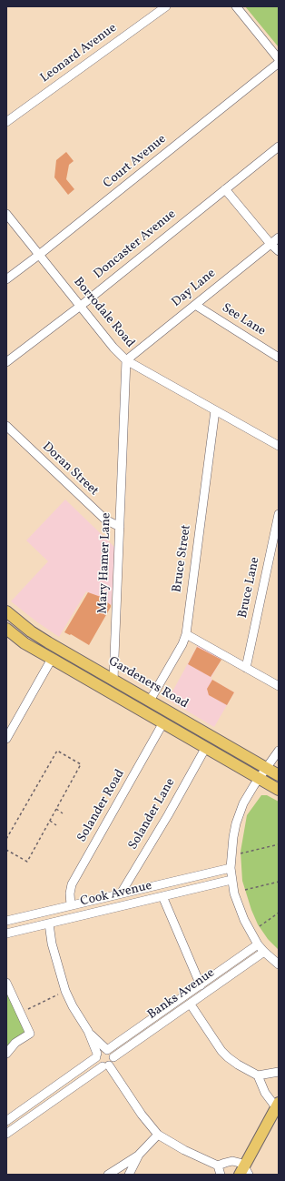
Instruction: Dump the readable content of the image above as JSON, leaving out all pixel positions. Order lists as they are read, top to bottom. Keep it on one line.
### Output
{"streets":{"main road":["Gardeners Road"],"street":["Leonard Avenue","Court Avenue","Doncaster Avenue","Day Lane","Borrodale Road","See Lane","Doran Street","Bruce Street","Mary Hamer Lane","Bruce Lane","Solander Road","Solander Lane","Cook Avenue","Banks Avenue"]},"crossings":[["Court Avenue","Borrodale Road"],["Doncaster Avenue","Borrodale Road"],["Day Lane","Borrodale Road"],["Day Lane","See Lane"],["Day Lane","Mary Hamer Lane"],["Borrodale Road","Bruce Street"],["Borrodale Road","Mary Hamer Lane"],["Doran Street","Mary Hamer Lane"],["Bruce Street","Gardeners Road"],["Mary Hamer Lane","Gardeners Road"],["Gardeners Road","Solander Road"],["Gardeners Road","Solander Lane"],["Solander Road","Cook Avenue"],["Solander Lane","Cook Avenue"]]}
